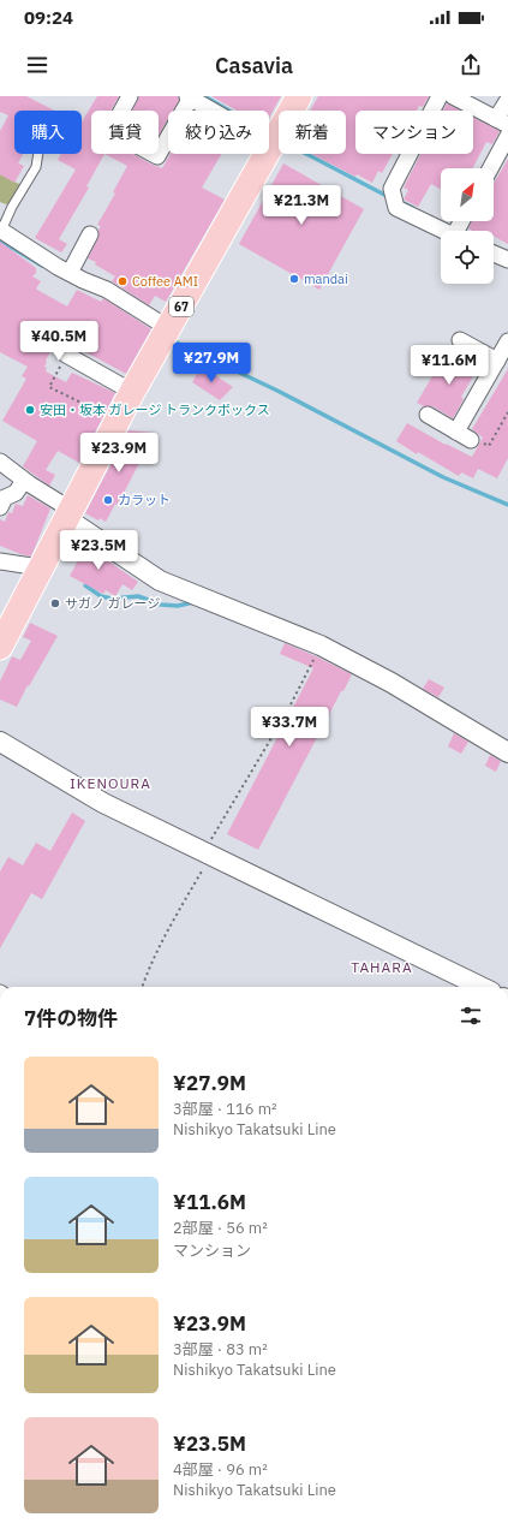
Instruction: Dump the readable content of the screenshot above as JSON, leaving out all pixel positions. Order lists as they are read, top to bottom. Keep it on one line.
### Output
{"streets":{"main road":["67"]},"districts":["IKENOURA","TAHARA"],"places":["mandai","Coffee AMI","安田・坂本 ガレージ トランクボックス","カラット","サガノ ガレージ"],"north":"top right","page":{"status":"09:24","header":"Casavia","chip":["購入","賃貸","絞り込み","新着","マンション"],"price":["¥21.3M","¥40.5M","¥27.9M","¥11.6M","¥23.9M","¥23.5M","¥33.7M"],"heading":"7件の物件","list":[{"name":"¥27.9M","note":"3部屋 · 116 m² · Nishikyo Takatsuki Line"},{"name":"¥11.6M","note":"2部屋 · 56 m² · マンション"},{"name":"¥23.9M","note":"3部屋 · 83 m² · Nishikyo Takatsuki Line"},{"name":"¥23.5M","note":"4部屋 · 96 m² · Nishikyo Takatsuki Line"}]}}
